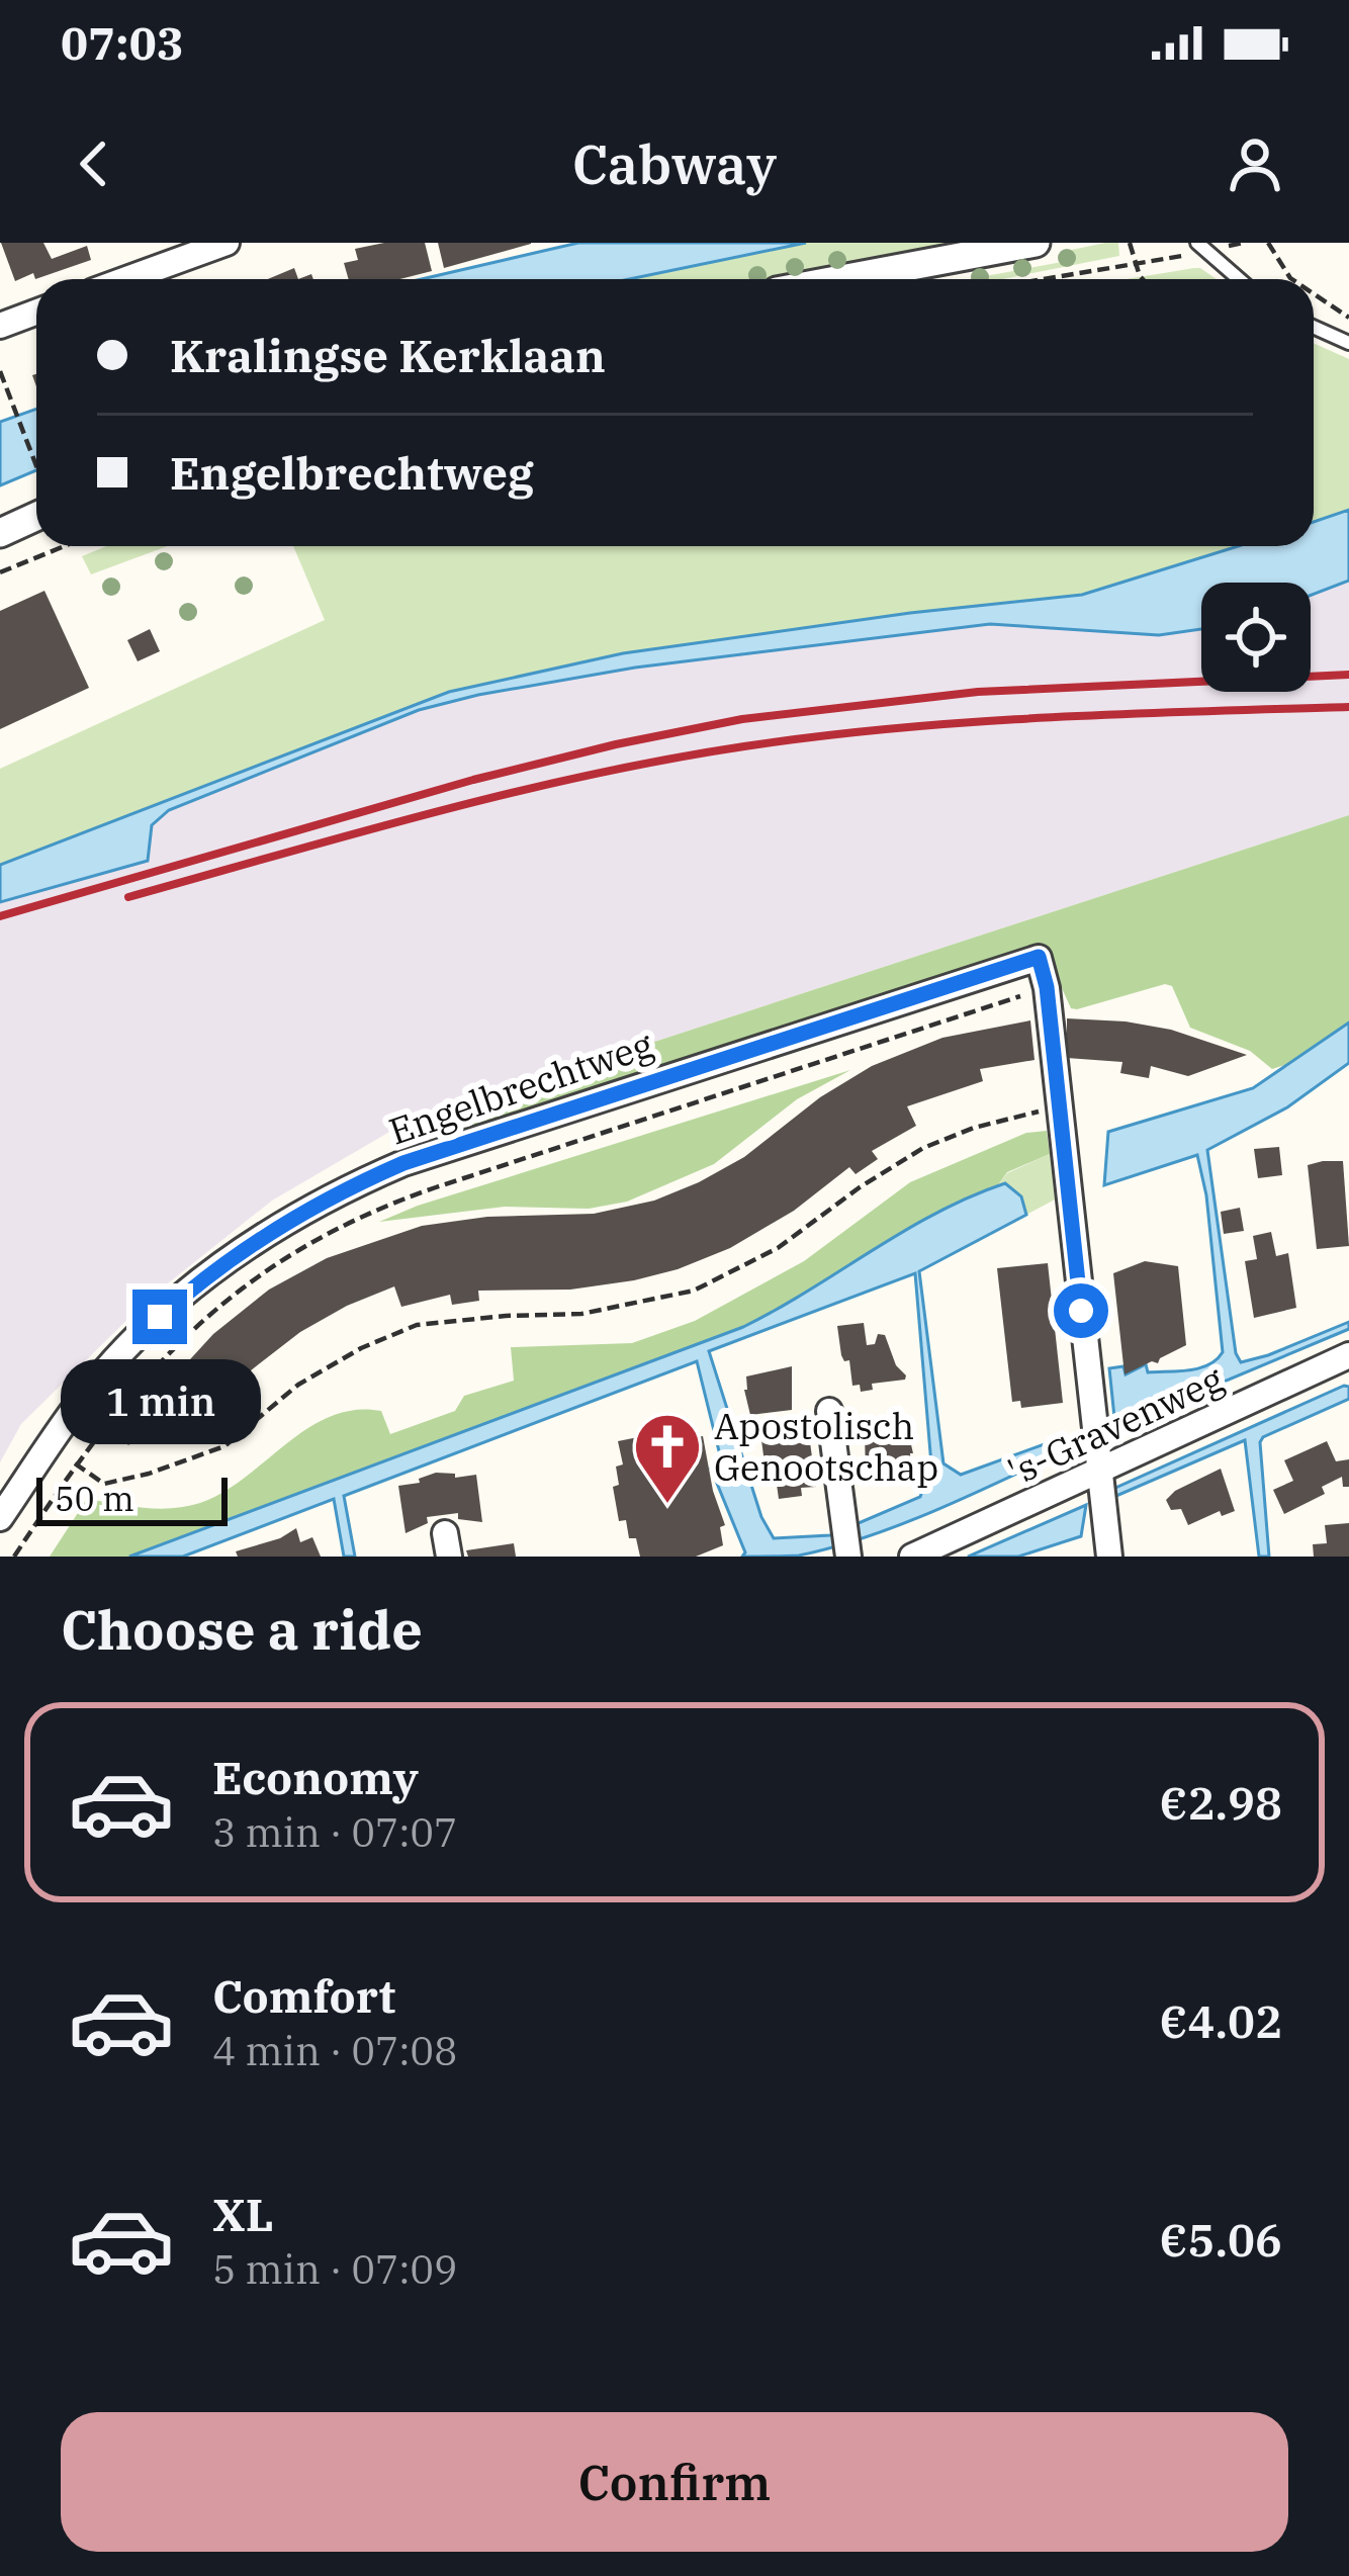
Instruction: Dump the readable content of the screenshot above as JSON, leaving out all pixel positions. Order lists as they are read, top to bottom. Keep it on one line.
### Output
{"streets":{"street":["Engelbrechtweg","'s-Gravenweg"]},"places":{"church":["Apostolisch Genootschap"]},"scale_bar":"50 m","page":{"status":"07:03","header":"Cabway","banner":["Kralingse Kerklaan","Engelbrechtweg"],"bubble":"1 min","scale":"50 m","heading":"Choose a ride","list":[{"name":"Economy","note":"3 min · 07:07","value":"€2.98"},{"name":"Comfort","note":"4 min · 07:08","value":"€4.02"},{"name":"XL","note":"5 min · 07:09","value":"€5.06"}],"buttons":"Confirm"}}
